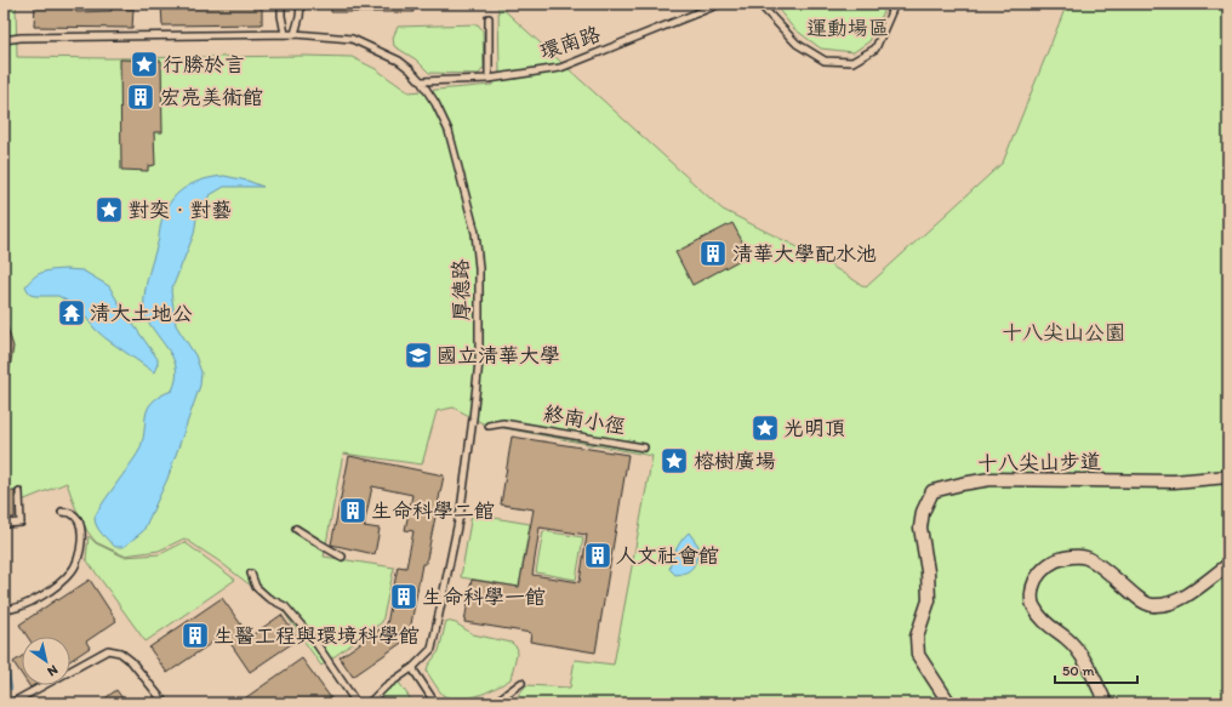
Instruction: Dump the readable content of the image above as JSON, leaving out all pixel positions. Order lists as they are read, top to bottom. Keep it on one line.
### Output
{"streets":{"street":["十八尖山步道"],"lane":["環南路","厚德路","終南小徑"]},"crossings":[["環南路","厚德路"]],"parks":["運動場區","十八尖山公園"],"places":{"place":["行勝於言","對奕‧對藝","光明頂","榕樹廣場"],"building":["宏亮美術館","清華大學配水池","生命科學二館","人文社會館","生命科學一館","生醫工程與環境科學館"],"temple":["清大土地公"],"school or university":["國立清華大學"]},"scale_bar":"50 m","north":"bottom right"}
